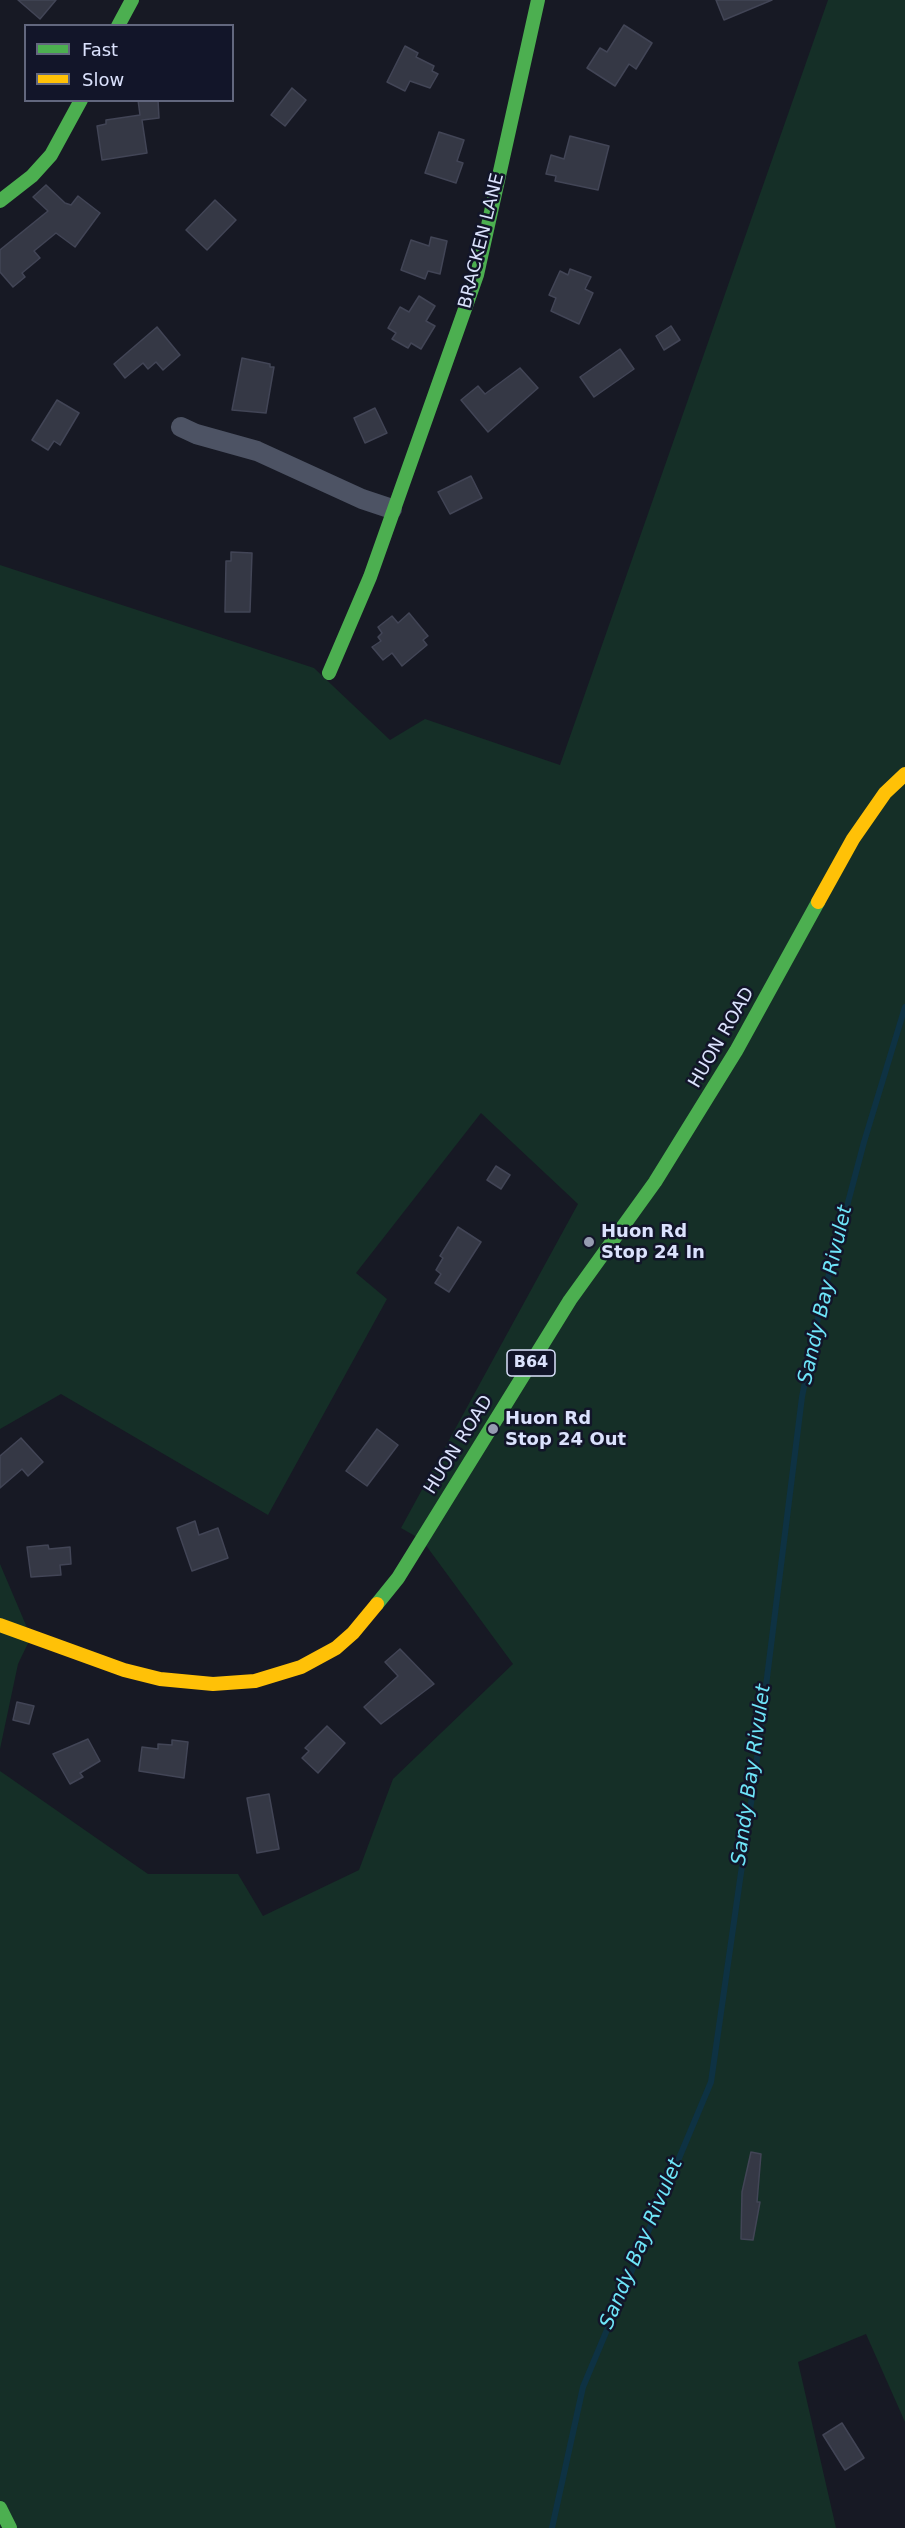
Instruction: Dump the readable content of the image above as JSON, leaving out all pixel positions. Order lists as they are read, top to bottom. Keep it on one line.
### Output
{"streets":{"main road":["BRACKEN LANE","HUON ROAD","B64"]},"water":["Sandy Bay Rivulet"],"places":["Huon Rd Stop 24 In","Huon Rd Stop 24 Out"],"legend":["Fast","Slow"]}
